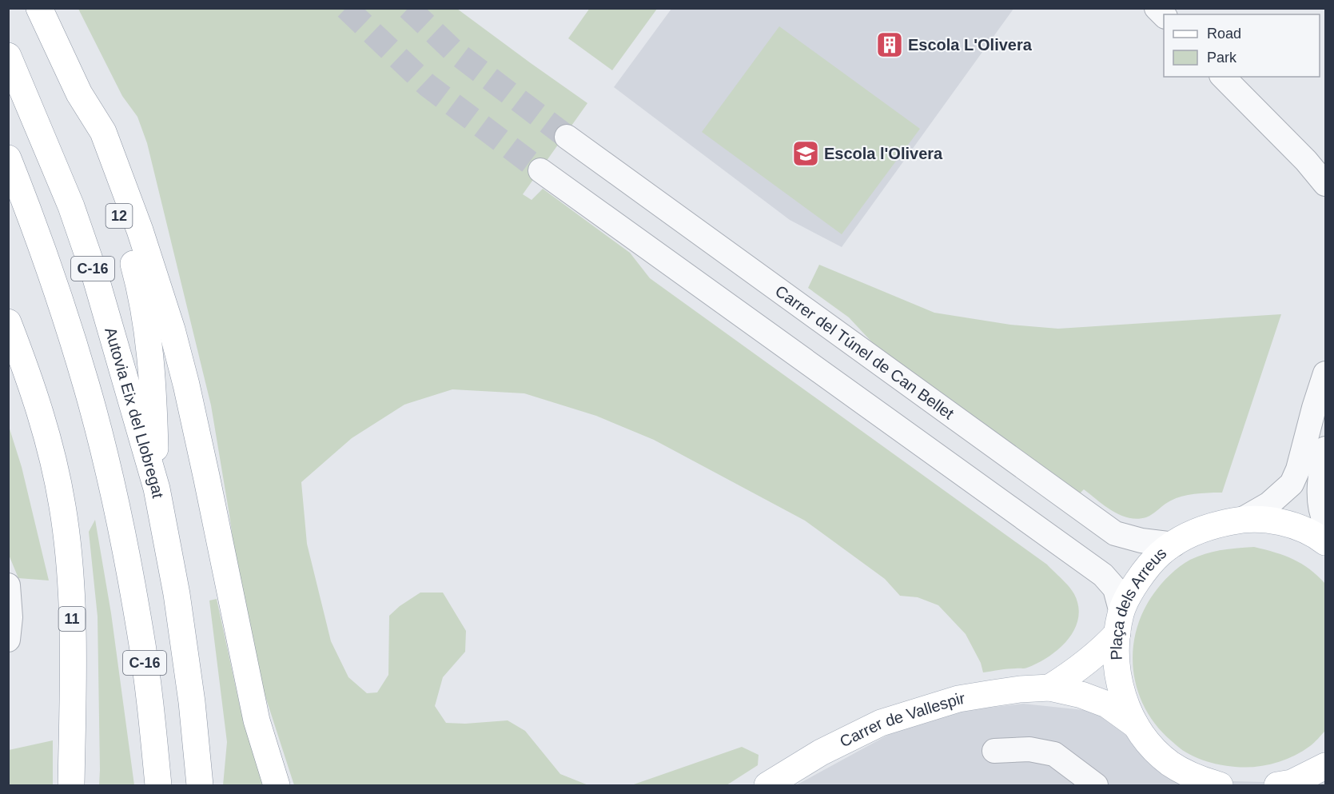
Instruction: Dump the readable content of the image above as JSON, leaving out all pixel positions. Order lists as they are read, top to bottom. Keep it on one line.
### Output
{"streets":{"main road":["12","C-16","Autovia Eix del Llobregat","Plaça dels Arreus","11","Carrer de Vallespir"],"street":["Carrer del Túnel de Can Bellet"]},"crossings":[["12","Autovia Eix del Llobregat"],["Carrer del Túnel de Can Bellet","Plaça dels Arreus"],["Plaça dels Arreus","Carrer de Vallespir"]],"places":{"building":["Escola L'Olivera"],"school or university":["Escola l'Olivera"]},"legend":["Road","Park"]}
